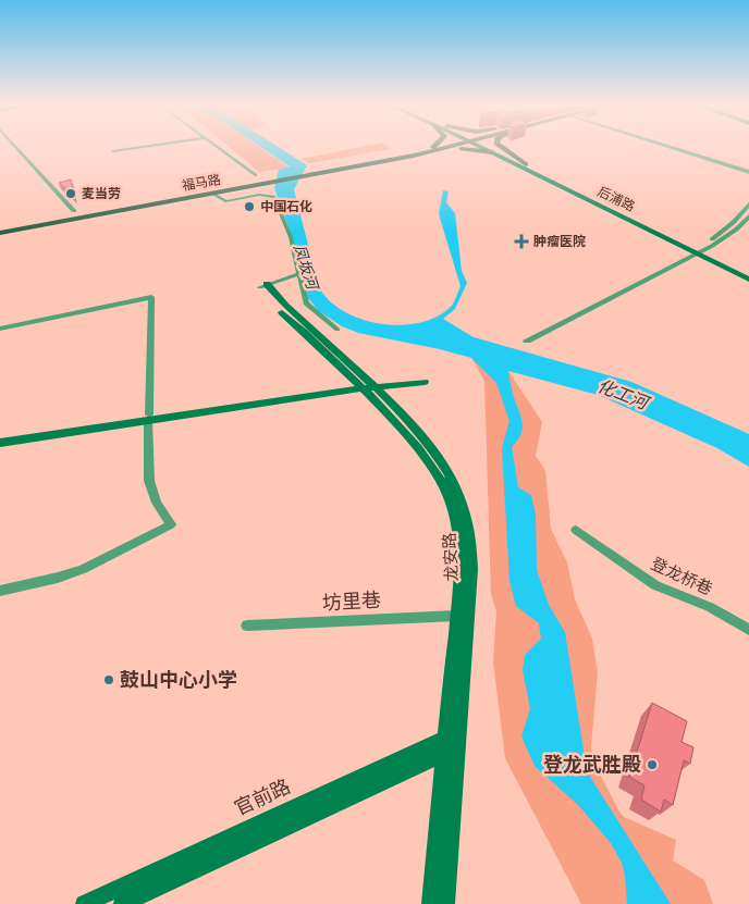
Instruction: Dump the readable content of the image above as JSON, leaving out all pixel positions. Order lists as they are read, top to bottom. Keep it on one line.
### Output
{"streets":{"main road":["福马路","后浦路","龙安路","官前路"],"street":["登龙桥巷","坊里巷"]},"crossings":[["龙安路","坊里巷"],["龙安路","官前路"]],"water":["凤坂河","化工河"],"places":{"other":["麦当劳","中国石化","鼓山中心小学","登龙武胜殿"],"health":["肿瘤医院"]}}
